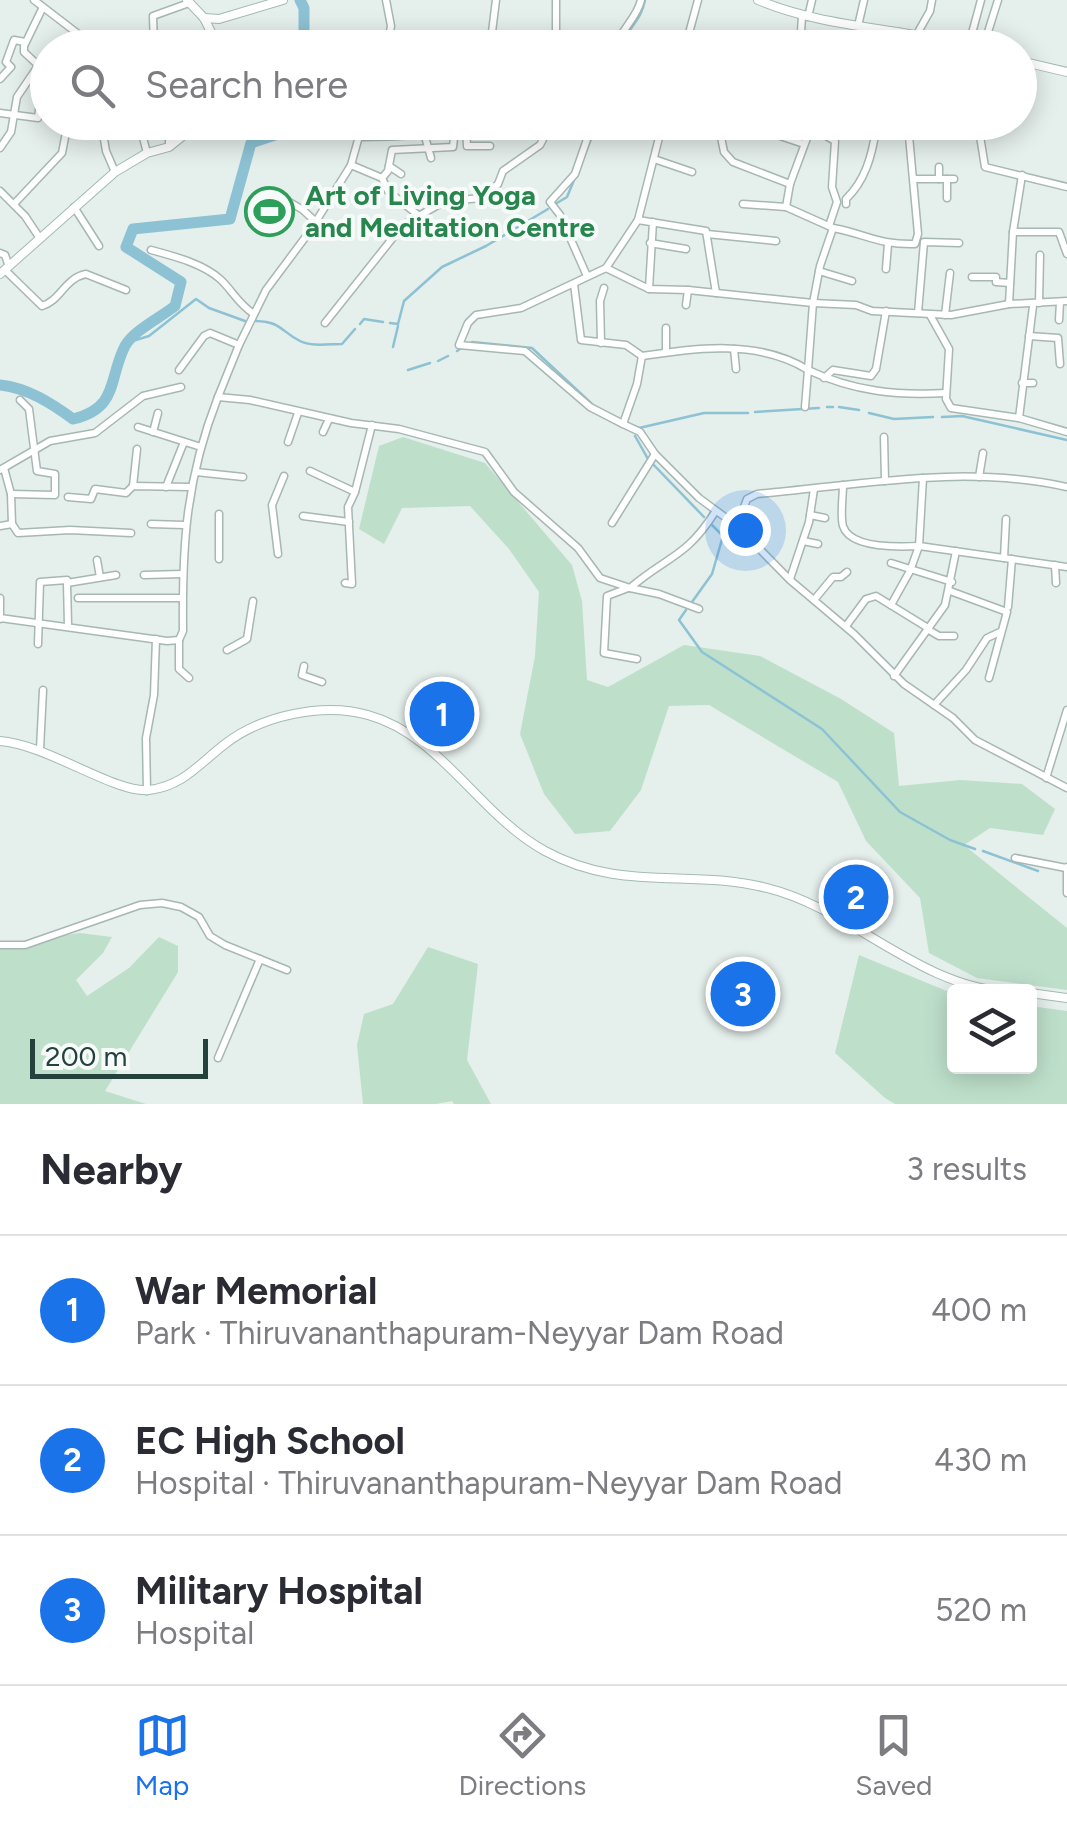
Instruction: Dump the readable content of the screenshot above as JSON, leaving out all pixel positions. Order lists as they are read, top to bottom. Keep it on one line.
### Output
{"places":{"sports":["Art of Living Yoga and Meditation Centre"]},"scale_bar":"200 m","page":{"search":"Search here","pins":["1","2","3"],"scale":"200 m","heading":["Nearby","3 results"],"list":[{"mark":"1","name":"War Memorial","note":"Park · Thiruvananthapuram-Neyyar Dam Road","value":"400 m"},{"mark":"2","name":"EC High School","note":"Hospital · Thiruvananthapuram-Neyyar Dam Road","value":"430 m"},{"mark":"3","name":"Military Hospital","note":"Hospital","value":"520 m"}],"nav":["Map","Directions","Saved"]}}
